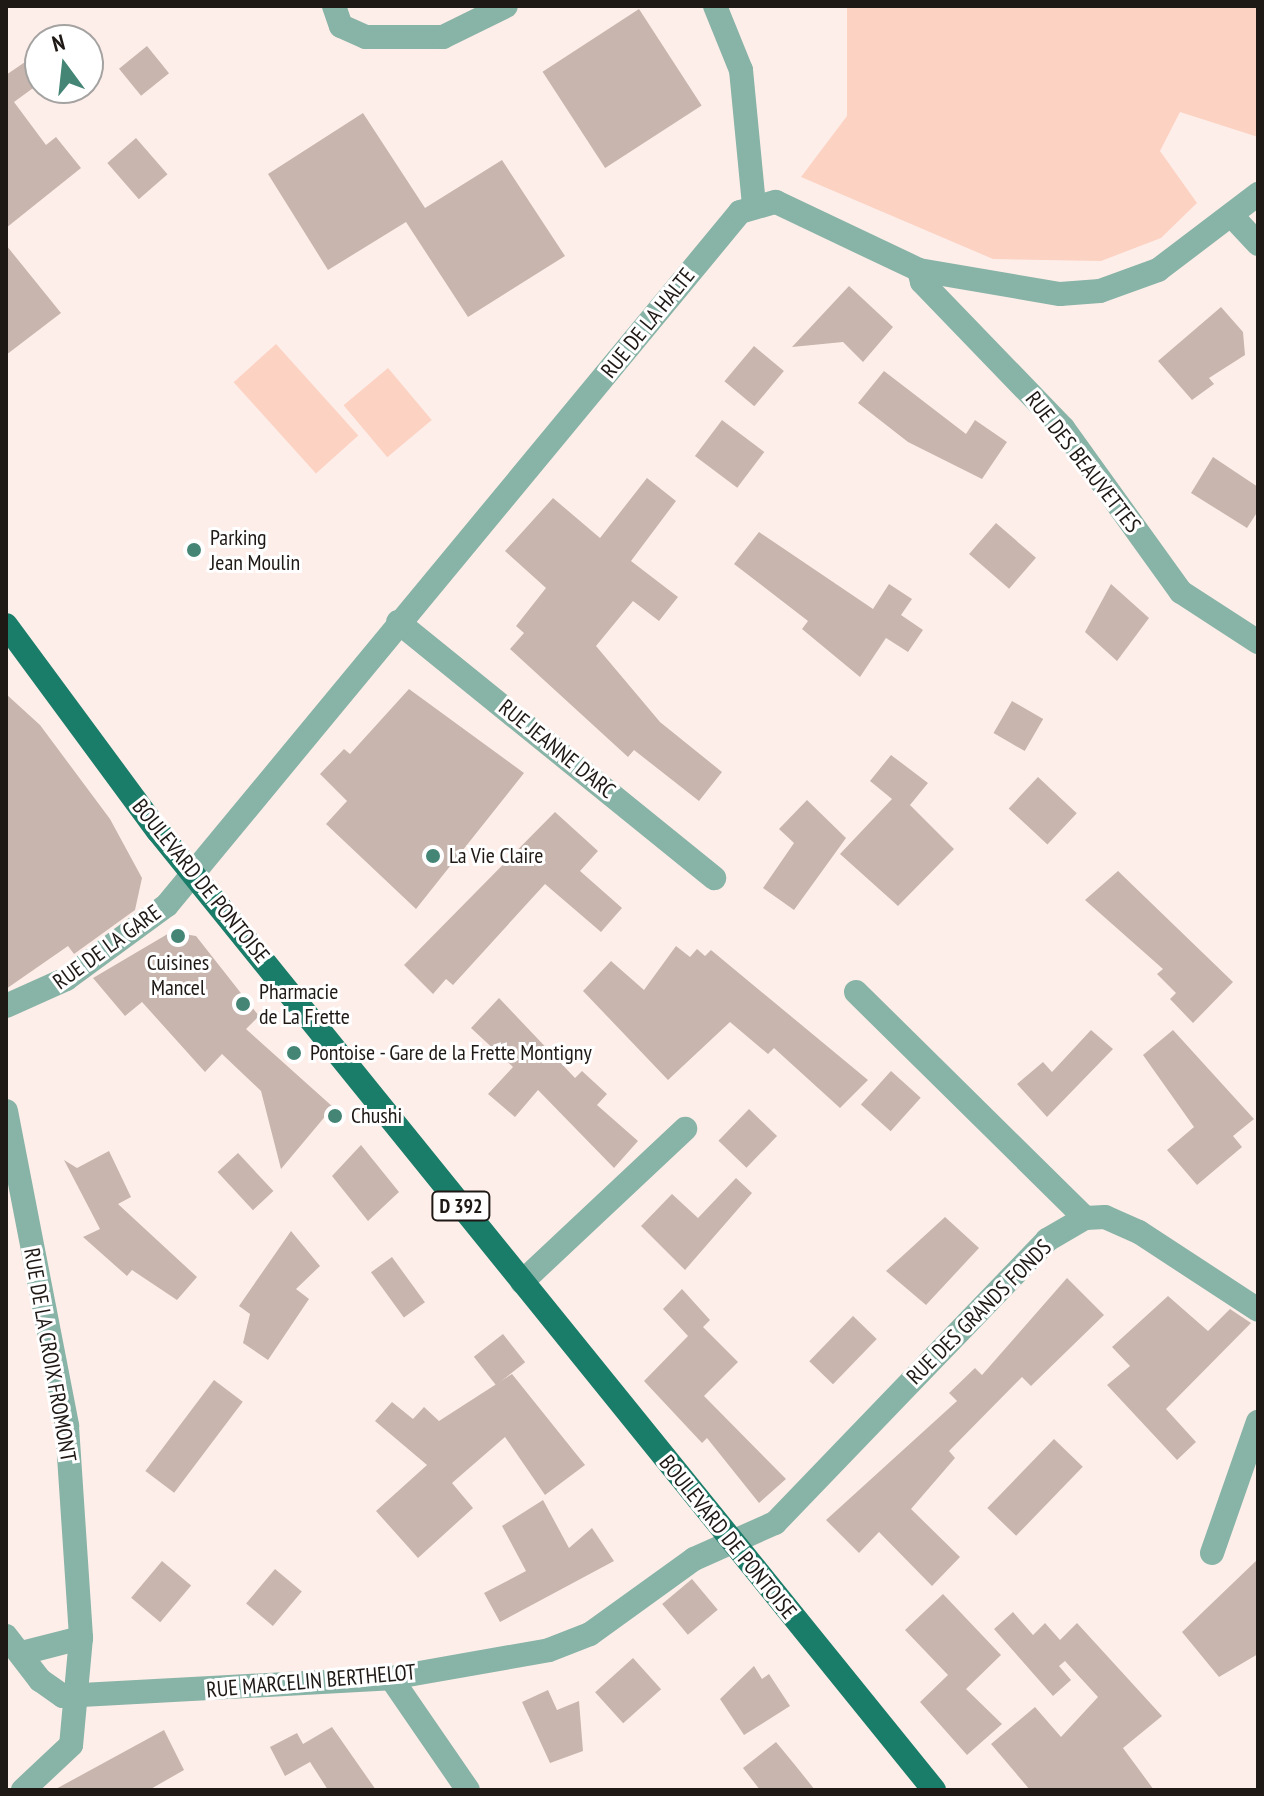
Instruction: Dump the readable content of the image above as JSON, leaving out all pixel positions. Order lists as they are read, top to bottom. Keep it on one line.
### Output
{"streets":{"main road":["BOULEVARD DE PONTOISE","D 392"],"street":["RUE DE LA HALTE","RUE DES BEAUVETTES","RUE JEANNE D'ARC","RUE DE LA GARE","RUE DES GRANDS FONDS","RUE DE LA CROIX FROMONT","RUE MARCELIN BERTHELOT"]},"crossings":[["RUE DE LA HALTE","RUE JEANNE D'ARC"],["RUE DE LA HALTE","BOULEVARD DE PONTOISE"],["RUE DE LA HALTE","RUE DE LA GARE"],["BOULEVARD DE PONTOISE","RUE DE LA GARE"],["BOULEVARD DE PONTOISE","RUE DES GRANDS FONDS"],["BOULEVARD DE PONTOISE","RUE MARCELIN BERTHELOT"],["RUE DES GRANDS FONDS","RUE MARCELIN BERTHELOT"],["RUE DE LA CROIX FROMONT","RUE MARCELIN BERTHELOT"]],"places":["Parking Jean Moulin","La Vie Claire","Cuisines Mancel","Pharmacie de La Frette","Pontoise - Gare de la Frette Montigny","Chushi"],"north":"top"}
